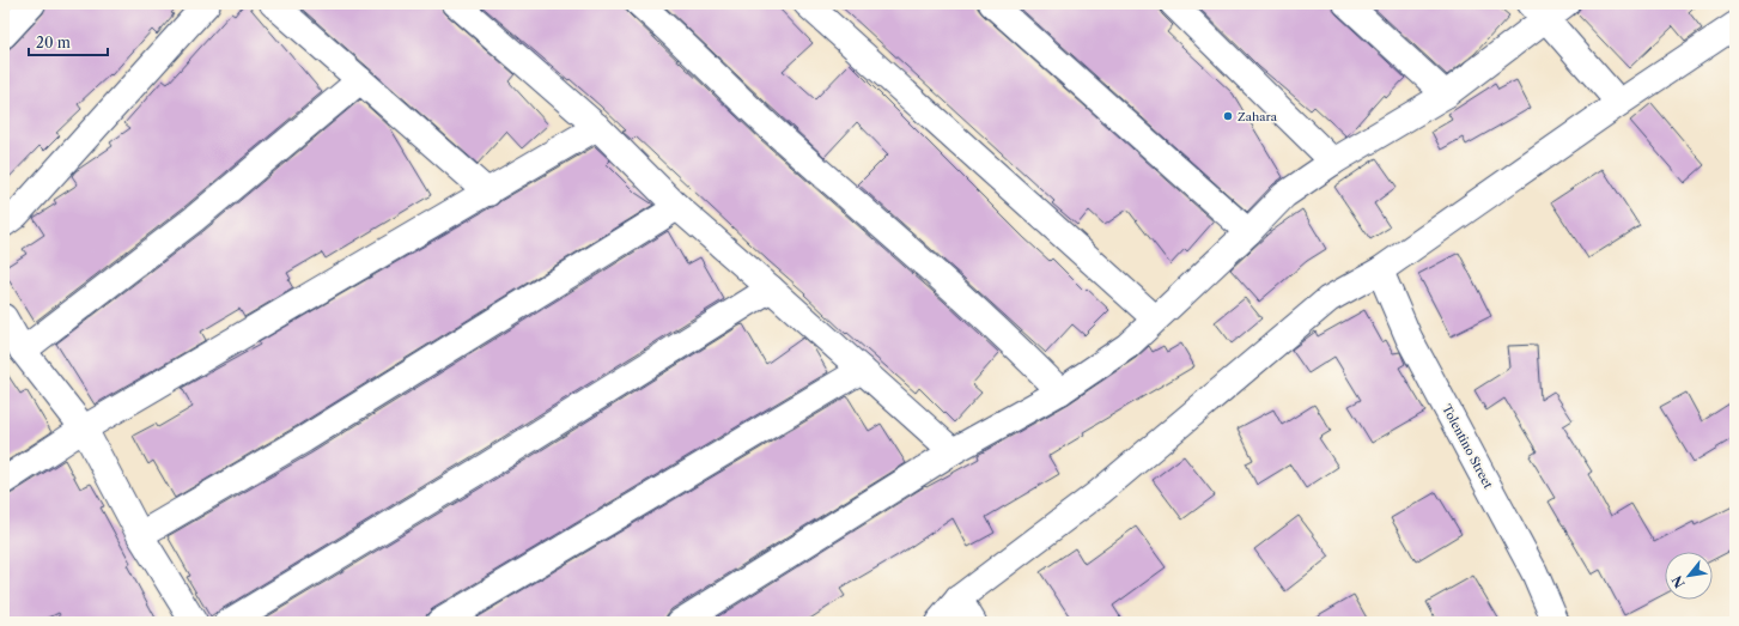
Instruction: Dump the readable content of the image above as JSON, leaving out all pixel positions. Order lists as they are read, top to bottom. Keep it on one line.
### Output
{"streets":{"street":["Tolentino Street"]},"places":["Zahara"],"scale_bar":"20 m","north":"bottom left"}
